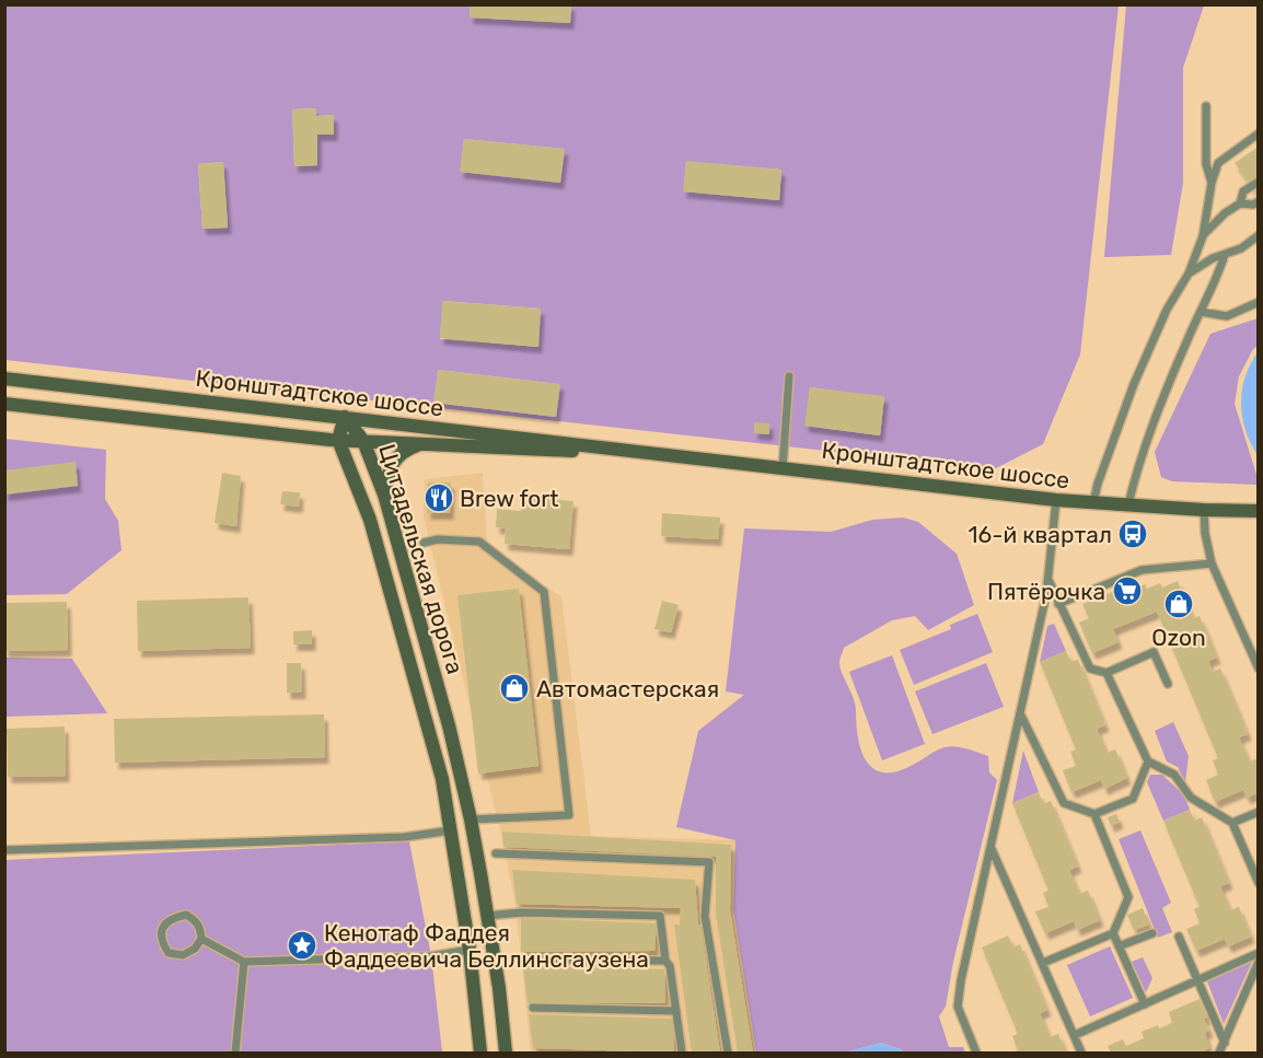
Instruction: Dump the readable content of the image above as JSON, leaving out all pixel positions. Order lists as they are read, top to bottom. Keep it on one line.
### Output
{"streets":{"main road":["Кронштадтское шоссе","Цитадельская дорога"]},"crossings":[["Кронштадтское шоссе","Цитадельская дорога"]],"places":{"restaurant":["Brew fort"],"bus stop":["16-й квартал"],"supermarket":["Пятёрочка"],"shop":["Ozon","Автомастерская"],"place":["Кенотаф Фаддея Фаддеевича Беллинсгаузена"]}}
